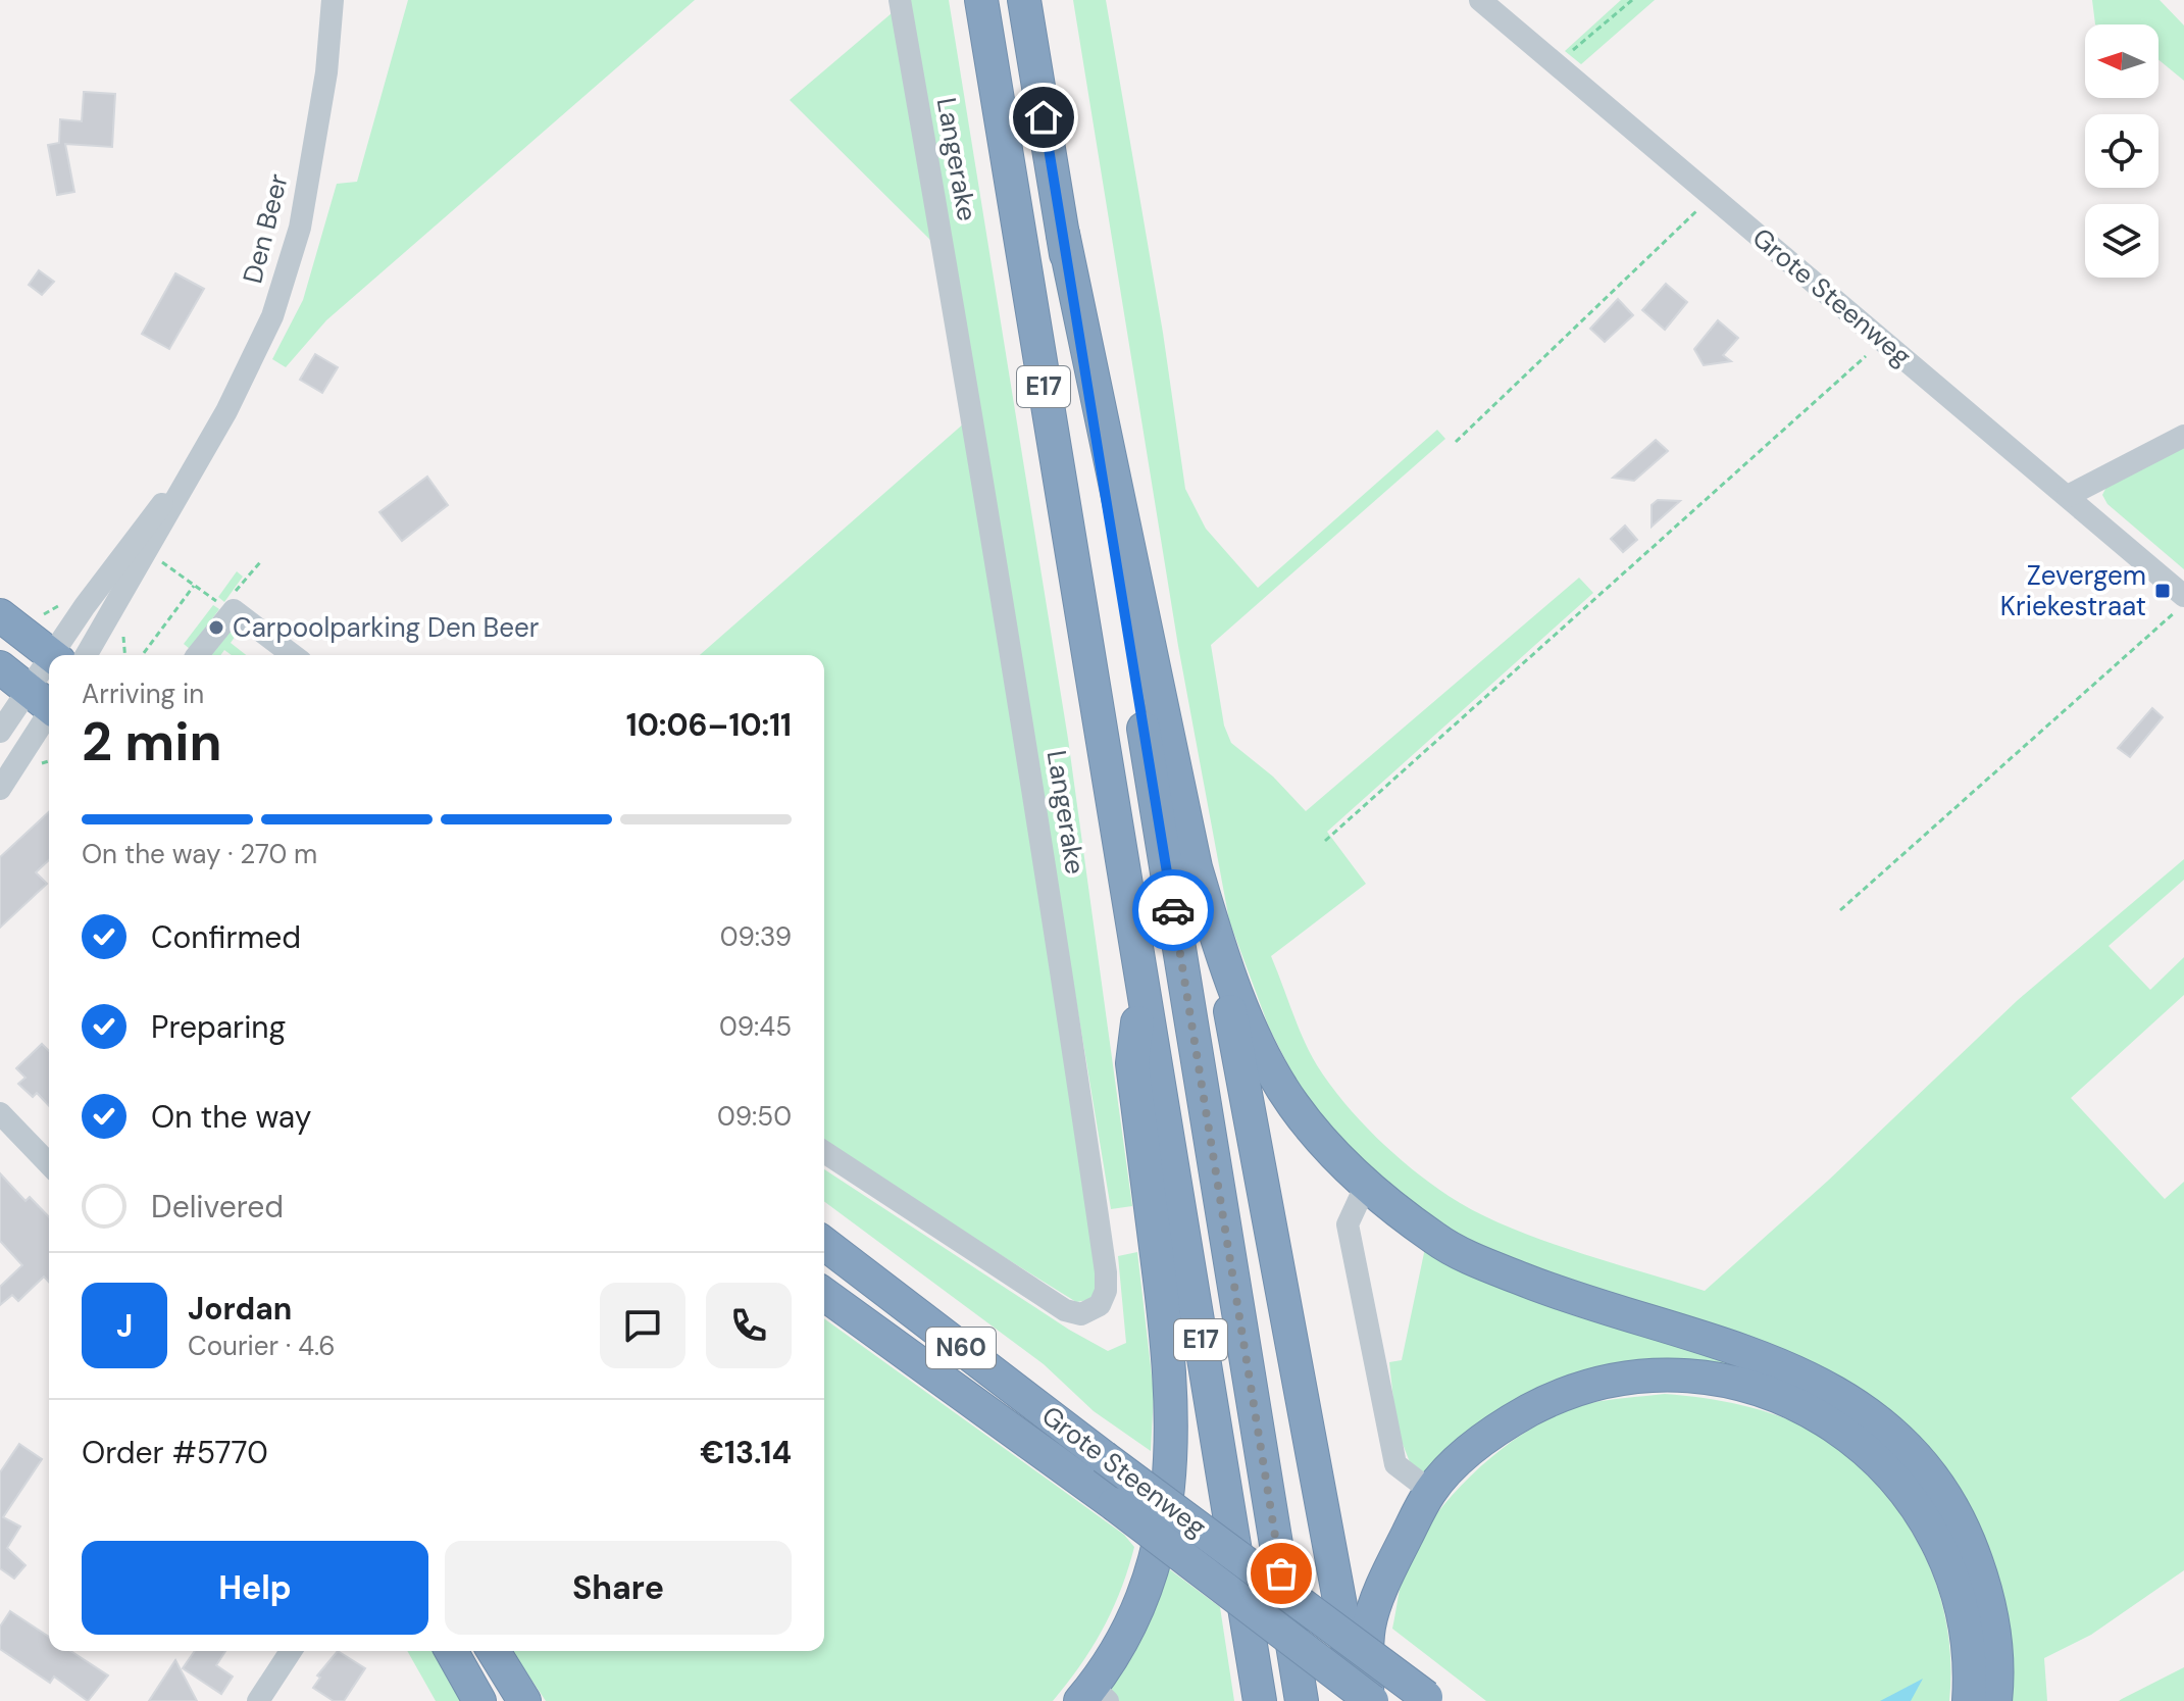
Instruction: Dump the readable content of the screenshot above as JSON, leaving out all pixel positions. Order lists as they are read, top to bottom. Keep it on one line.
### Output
{"streets":{"highway":["Grote Steenweg","E17","N60"],"street":["Langerake","Den Beer"]},"places":{"transit":["Zevergem Kriekestraat"],"other":["Carpoolparking Den Beer"]},"north":"left","page":{"heading":["2 min","Arriving in","10:06–10:11"],"panel":["Jordan","Courier · 4.6","Order #5770","€13.14"],"bar":"On the way · 270 m","list":[["Confirmed","09:39"],["Preparing","09:45"],["On the way","09:50"],"Delivered"],"round":"J","buttons":["Help","Share"]}}
